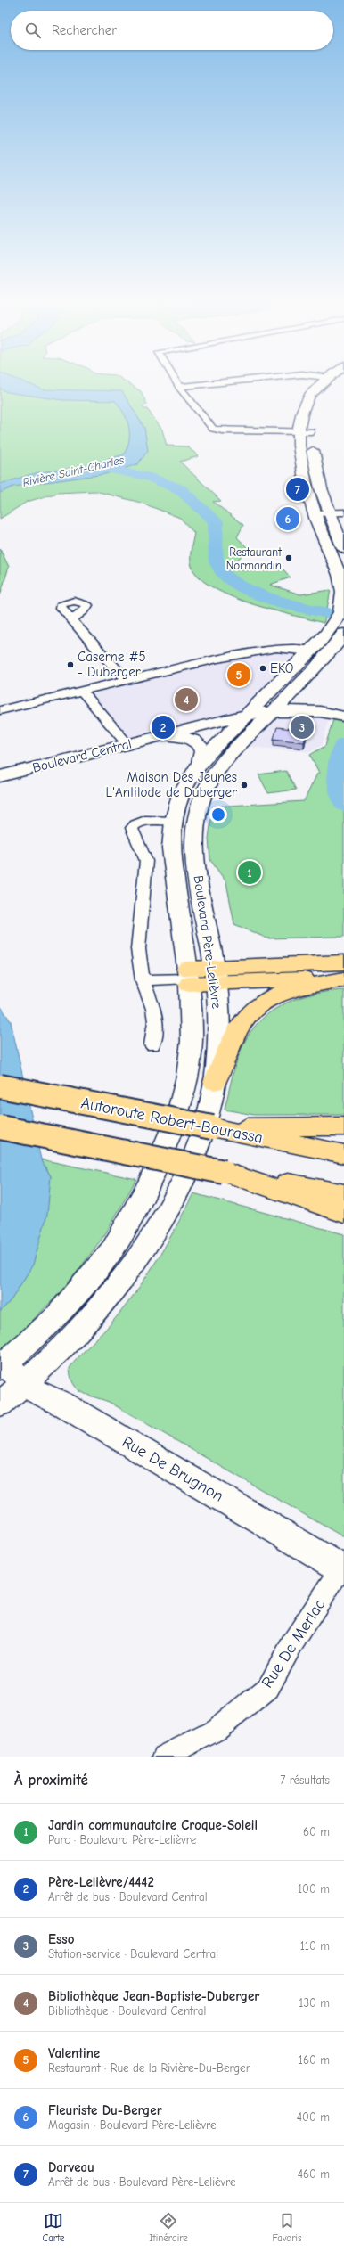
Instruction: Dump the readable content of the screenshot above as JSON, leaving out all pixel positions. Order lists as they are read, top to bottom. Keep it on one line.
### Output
{"streets":{"highway":["Autoroute Robert-Bourassa"],"main road":["Boulevard Central","Boulevard Père-Lelièvre","Rue De Brugnon"],"street":["Rue De Merlac"]},"crossings":[["Boulevard Central","Boulevard Père-Lelièvre"],["Boulevard Père-Lelièvre","Rue De Brugnon"],["Rue De Brugnon","Rue De Merlac"]],"water":["Rivière Saint-Charles"],"places":["Restaurant Normandin","Caserne #5 - Duberger","EKO","Maison Des Jeunes L'Antitode de Duberger"],"page":{"search":"Rechercher","pins":["7","6","5","4","2","3","1"],"heading":["À proximité","7 résultats"],"list":[{"mark":"1","name":"Jardin communautaire Croque-Soleil","note":"Parc · Boulevard Père-Lelièvre","value":"60 m"},{"mark":"2","name":"Père-Lelièvre/4442","note":"Arrêt de bus · Boulevard Central","value":"100 m"},{"mark":"3","name":"Esso","note":"Station-service · Boulevard Central","value":"110 m"},{"mark":"4","name":"Bibliothèque Jean-Baptiste-Duberger","note":"Bibliothèque · Boulevard Central","value":"130 m"},{"mark":"5","name":"Valentine","note":"Restaurant · Rue de la Rivière-Du-Berger","value":"160 m"},{"mark":"6","name":"Fleuriste Du-Berger","note":"Magasin · Boulevard Père-Lelièvre","value":"400 m"},{"mark":"7","name":"Darveau","note":"Arrêt de bus · Boulevard Père-Lelièvre","value":"460 m"}],"nav":["Carte","Itinéraire","Favoris"]}}
